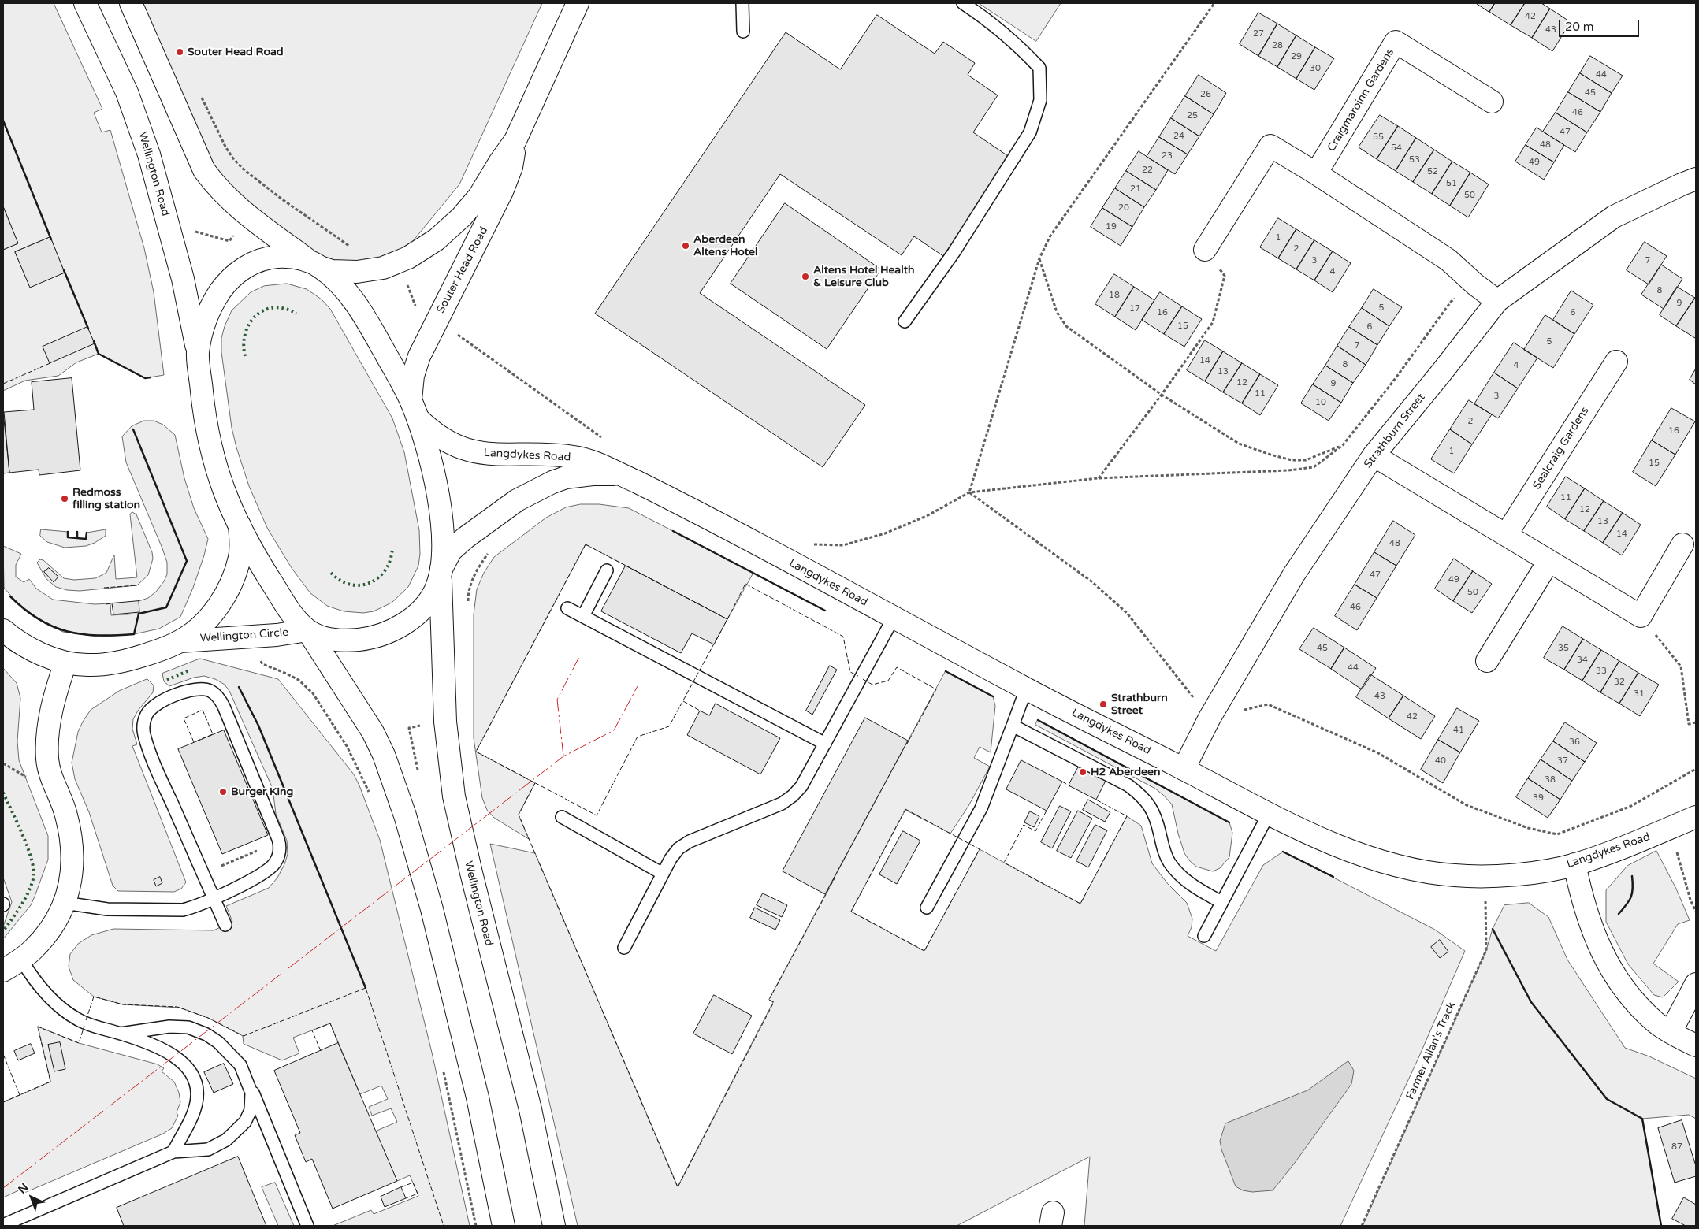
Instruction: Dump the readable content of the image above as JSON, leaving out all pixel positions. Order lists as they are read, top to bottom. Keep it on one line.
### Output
{"streets":{"street":["Craigmaroinn Gardens","Wellington Road","Souter Head Road","Strathburn Street","Sealcraig Gardens","Langdykes Road","Wellington Circle"],"path":["Farmer Allan's Track"]},"crossings":[["Wellington Road","Souter Head Road"],["Wellington Road","Langdykes Road"],["Souter Head Road","Langdykes Road"],["Strathburn Street","Langdykes Road"],["Langdykes Road","Farmer Allan's Track"]],"places":["Souter Head Road","Aberdeen Altens Hotel","Altens Hotel Health & Leisure Club","Redmoss filling station","Strathburn Street","H2 Aberdeen","Burger King"],"house_numbers":["42","43","27","28","29","30","44","45","26","46","25","47","24","55","48","54","23","53","49","22","52","51","21","50","20","19","1","2","3","7","4","8","18","9","5","17","16","6","15","6","5","7","14","8","4","13","12","9","11","3","10","2","16","1","15","11","12","13","14","48","47","49","50","46","45","35","34","44","33","32","31","43","42","41","36","40","37","38","39","87"],"scale_bar":"20 m","north":"top left"}
